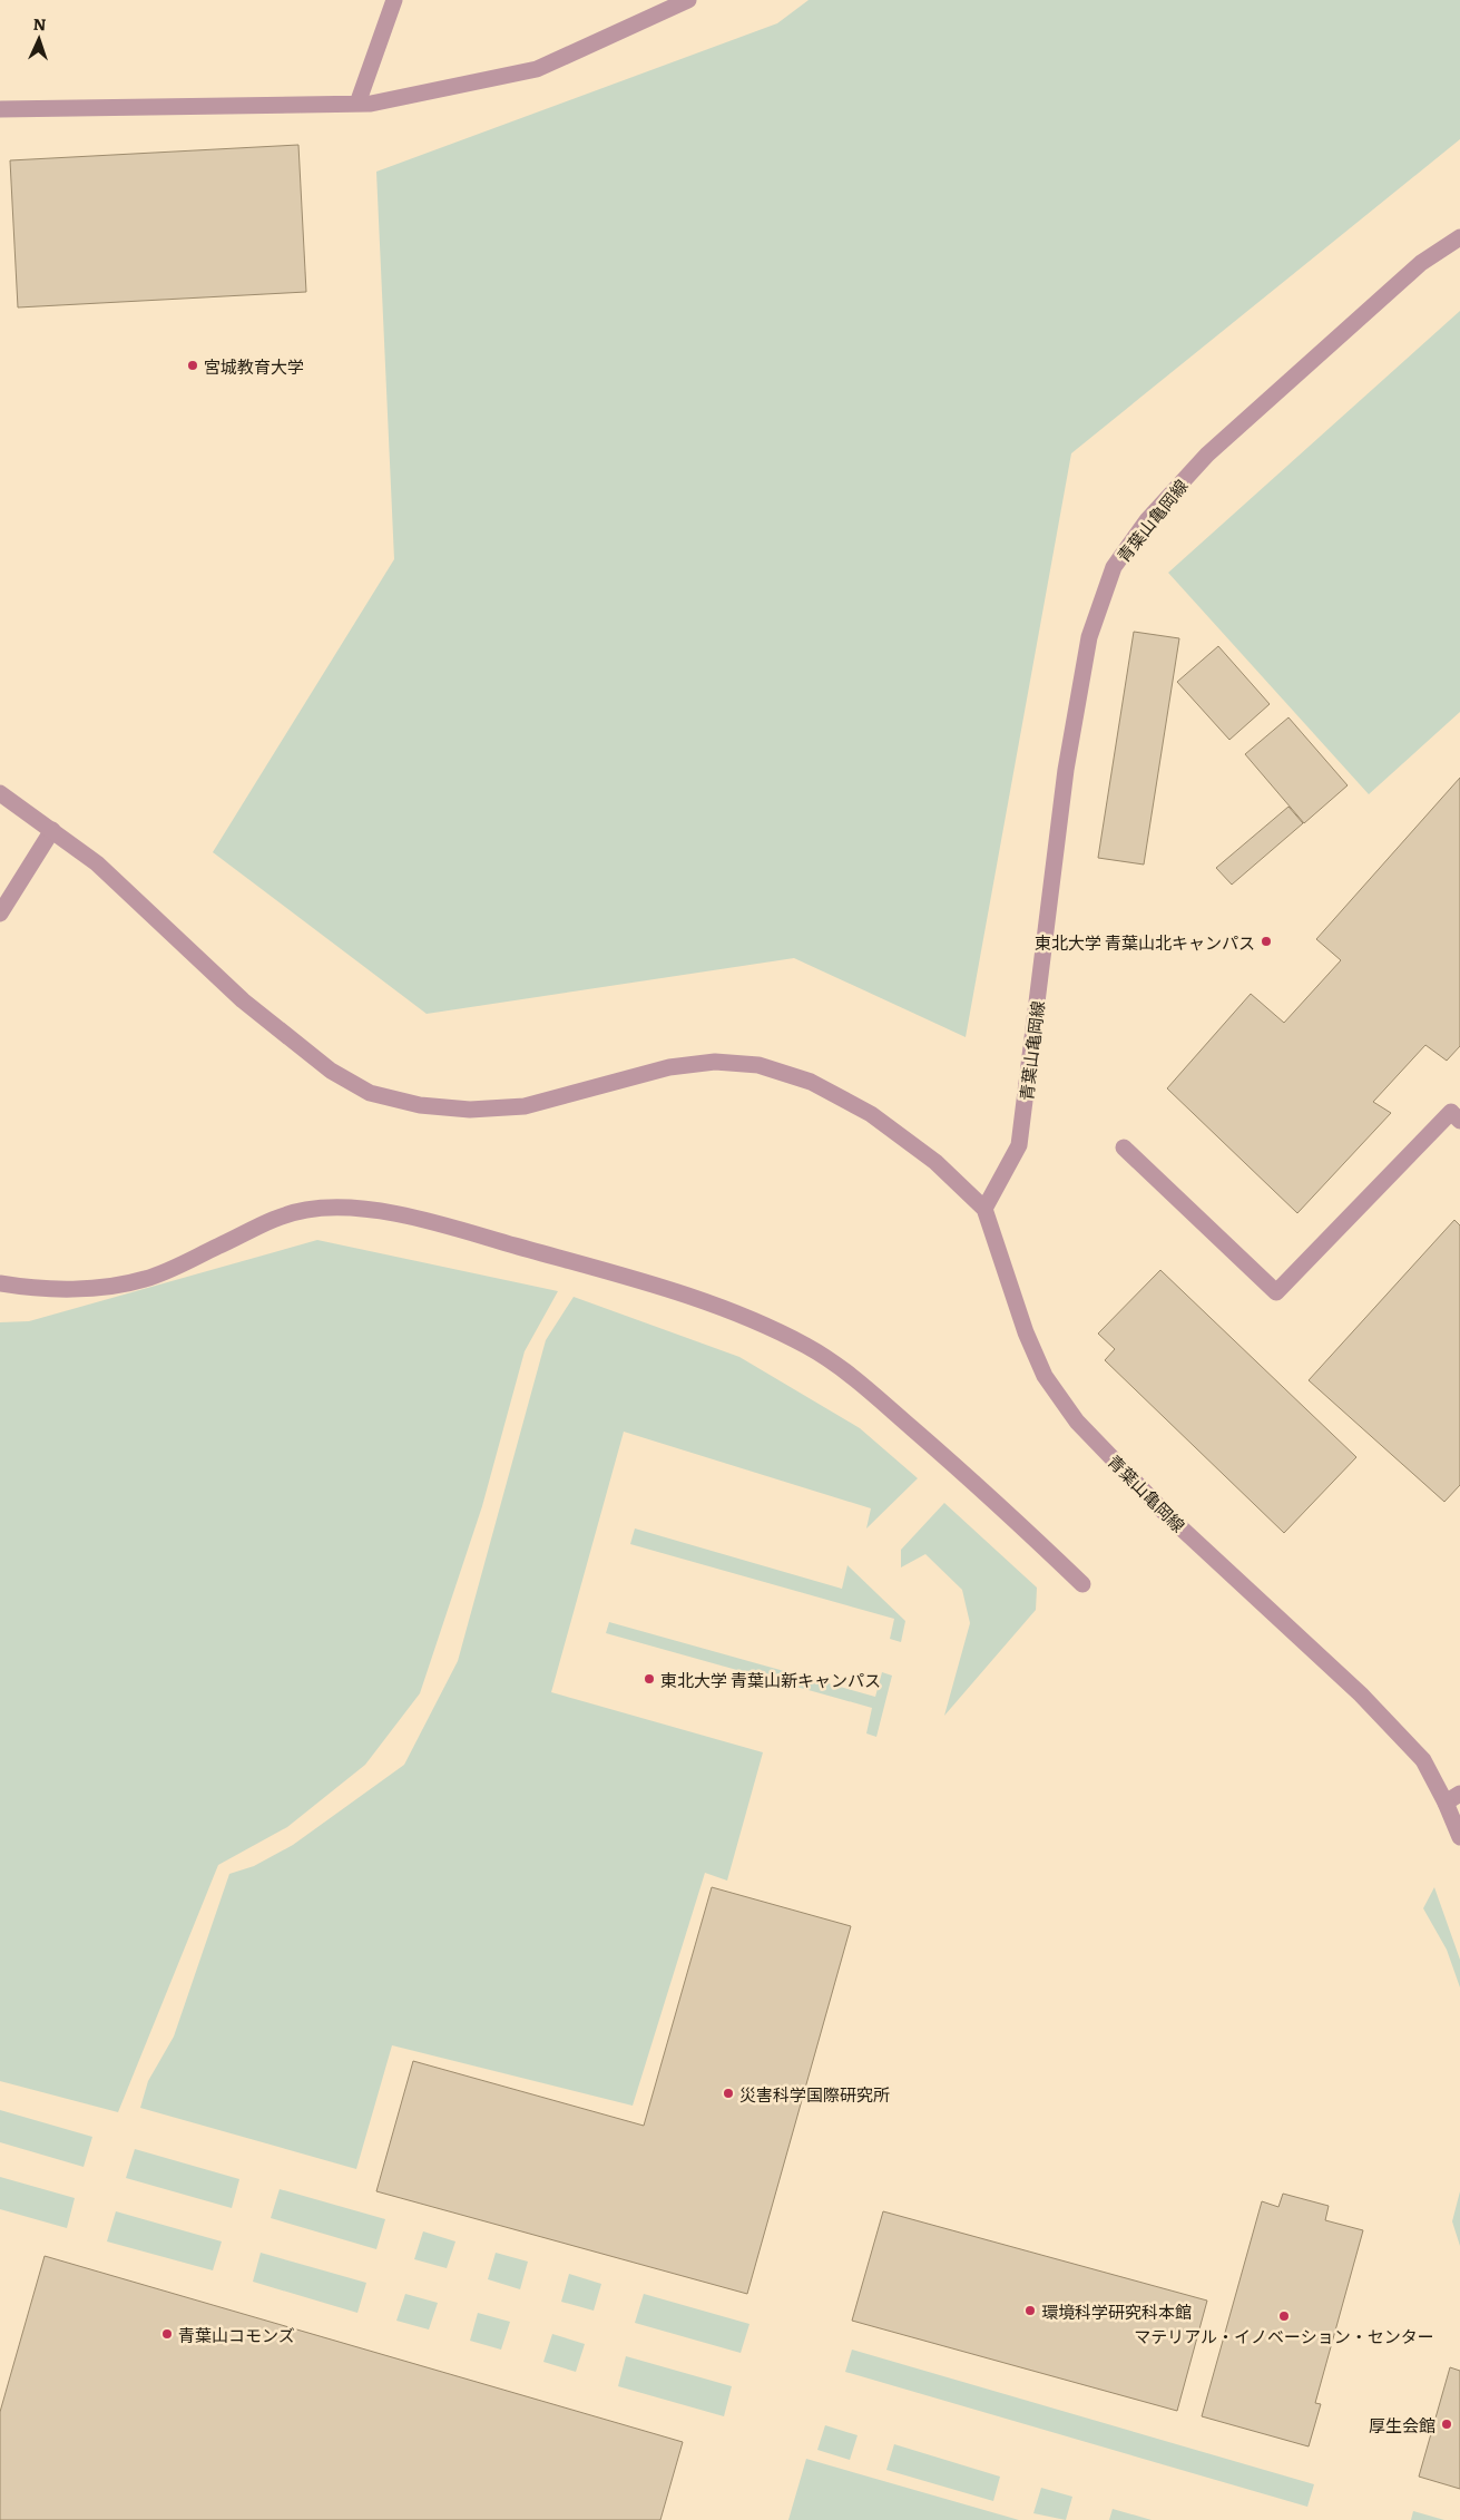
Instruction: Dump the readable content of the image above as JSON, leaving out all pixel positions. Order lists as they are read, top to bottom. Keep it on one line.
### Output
{"streets":{"street":["青葉山亀岡線"]},"places":["宮城教育大学","東北大学 青葉山北キャンパス","東北大学 青葉山新キャンパス","災害科学国際研究所","環境科学研究科本館","マテリアル・イノベーション・センター","青葉山コモンズ","厚生会館"],"north":"top"}
